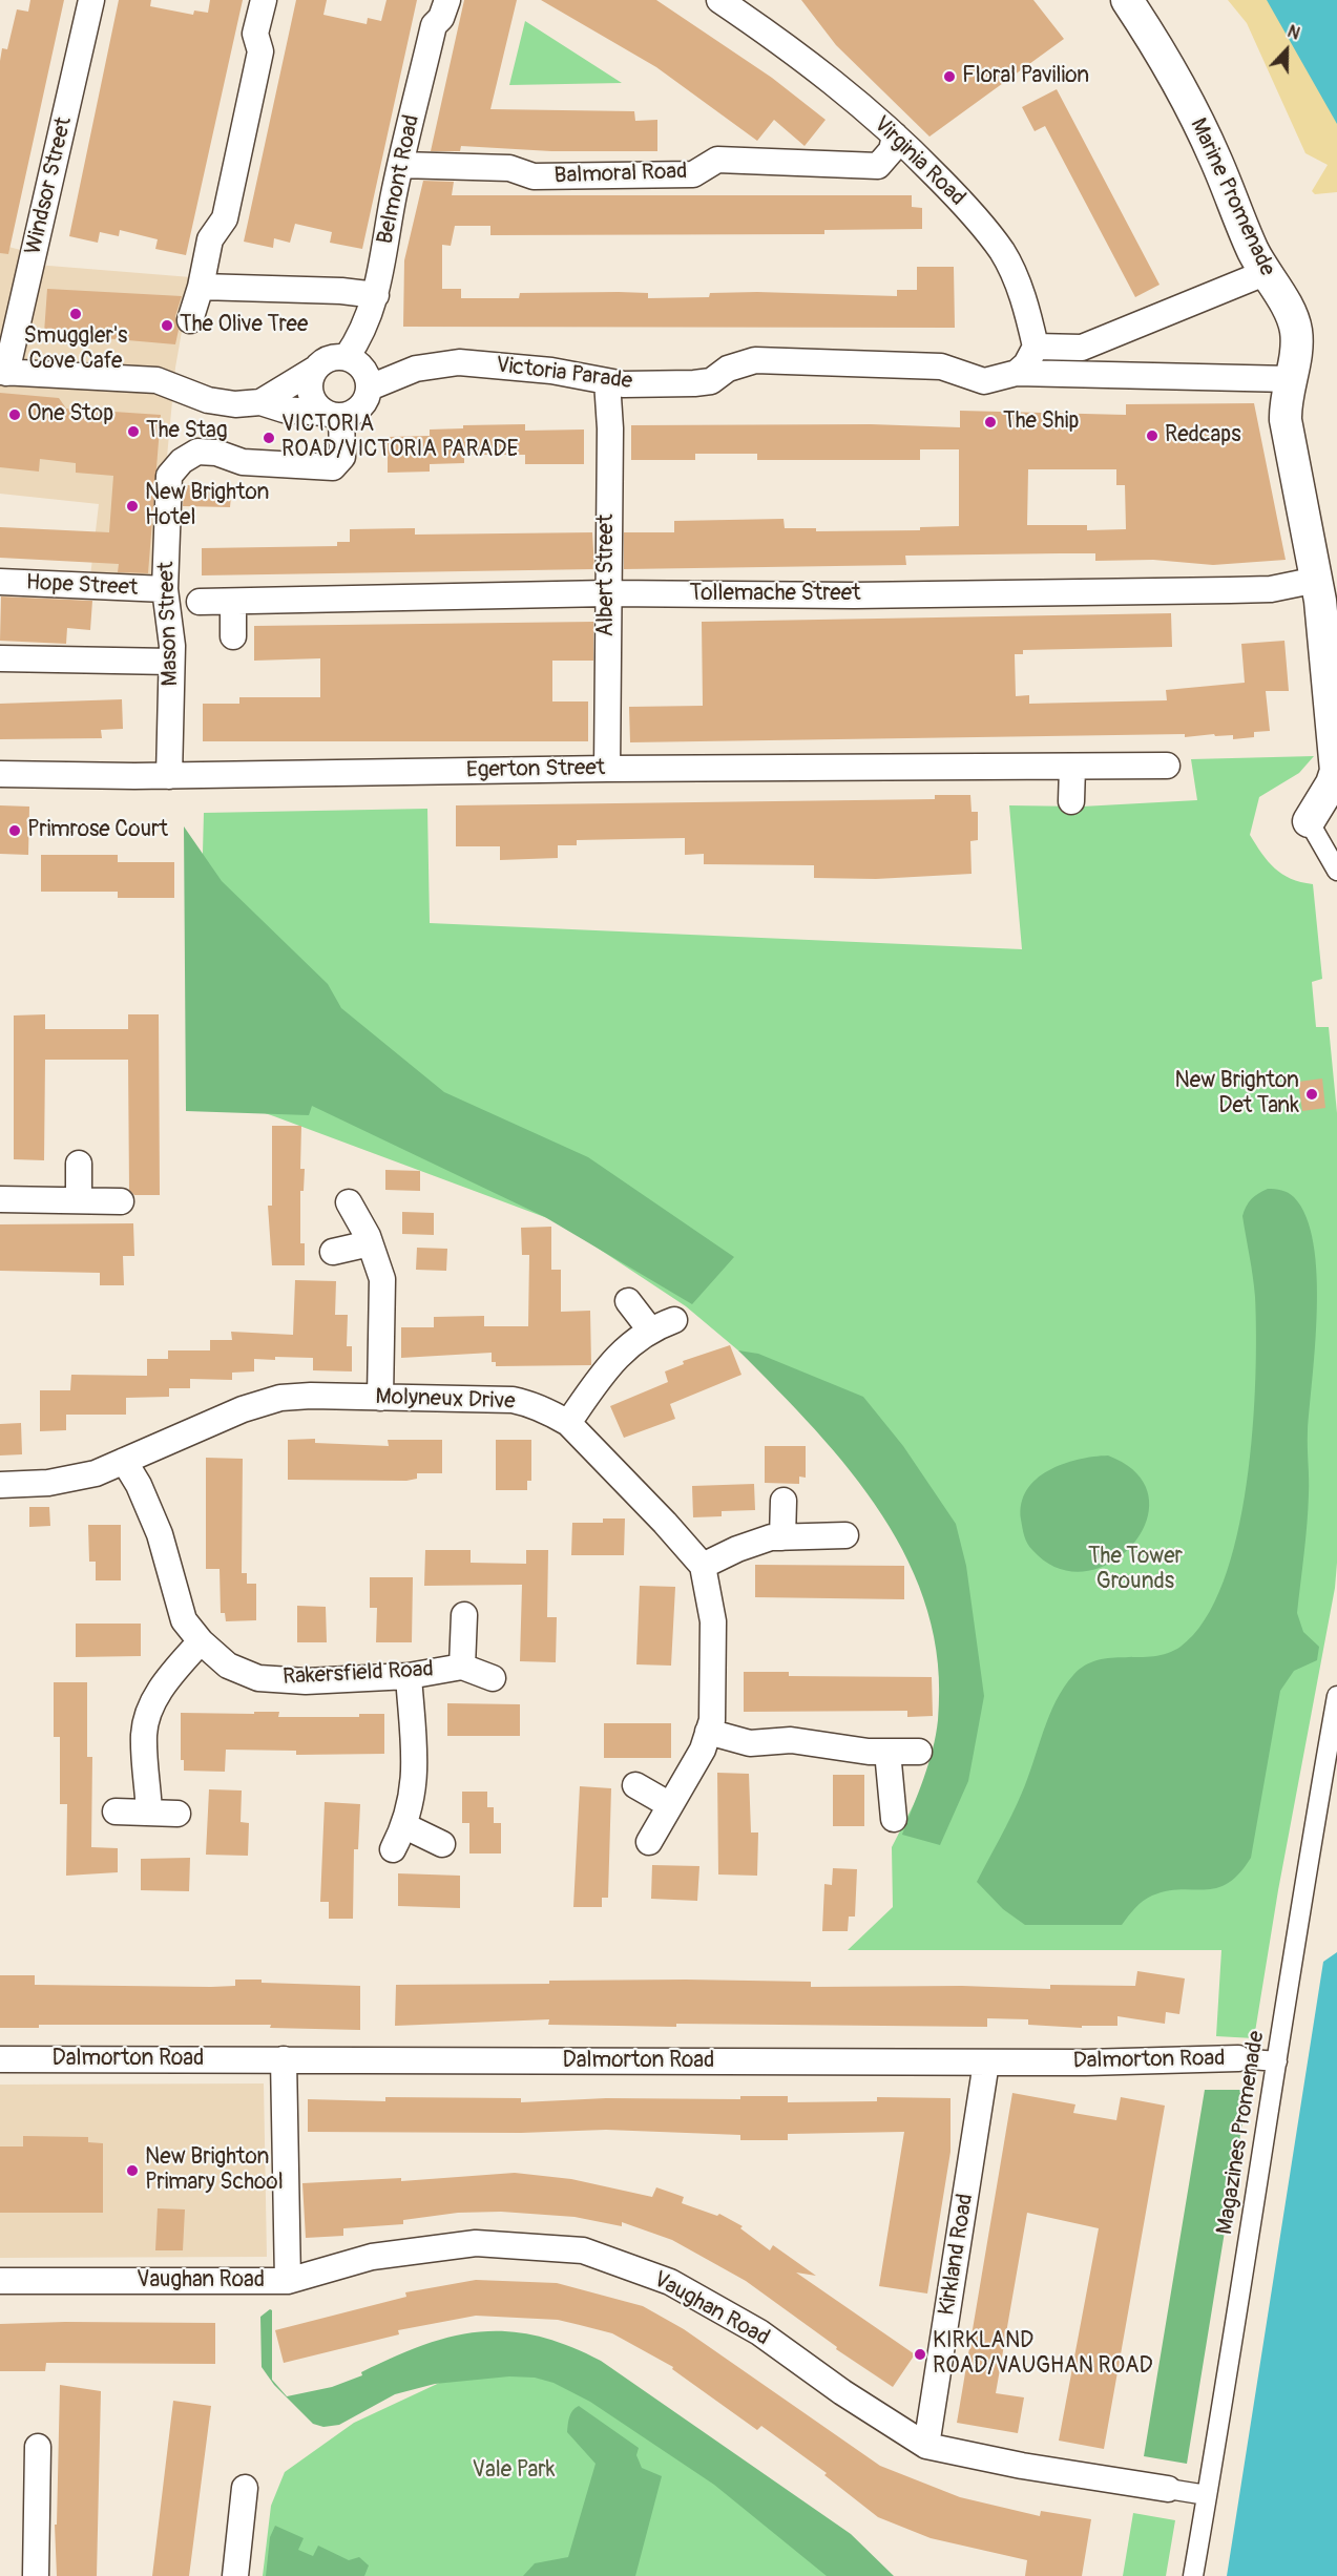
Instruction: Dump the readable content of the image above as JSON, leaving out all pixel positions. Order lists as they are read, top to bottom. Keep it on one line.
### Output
{"streets":{"street":["Virginia Road","Balmoral Road","Belmont Road","Windsor Street","Marine Promenade","Victoria Parade","Albert Street","Hope Street","Tollemache Street","Mason Street","Egerton Street","Molyneux Drive","Rakersfield Road","Dalmorton Road","Magazines Promenade","Kirkland Road","Vaughan Road"]},"crossings":[["Virginia Road","Balmoral Road"],["Balmoral Road","Belmont Road"],["Belmont Road","Victoria Parade"],["Belmont Road","Mason Street"],["Marine Promenade","Victoria Parade"],["Marine Promenade","Tollemache Street"],["Victoria Parade","Albert Street"],["Victoria Parade","Mason Street"],["Albert Street","Tollemache Street"],["Albert Street","Egerton Street"],["Hope Street","Mason Street"],["Mason Street","Egerton Street"],["Molyneux Drive","Rakersfield Road"],["Dalmorton Road","Magazines Promenade"],["Dalmorton Road","Kirkland Road"],["Magazines Promenade","Vaughan Road"],["Kirkland Road","Vaughan Road"]],"parks":["The Tower Grounds","Vale Park"],"places":["Floral Pavilion","Smuggler's Cove Cafe","The Olive Tree","One Stop","The Ship","The Stag","Redcaps","VICTORIA ROAD/VICTORIA PARADE","New Brighton Hotel","Primrose Court","New Brighton Det Tank","New Brighton Primary School","KIRKLAND ROAD/VAUGHAN ROAD"],"north":"top"}
